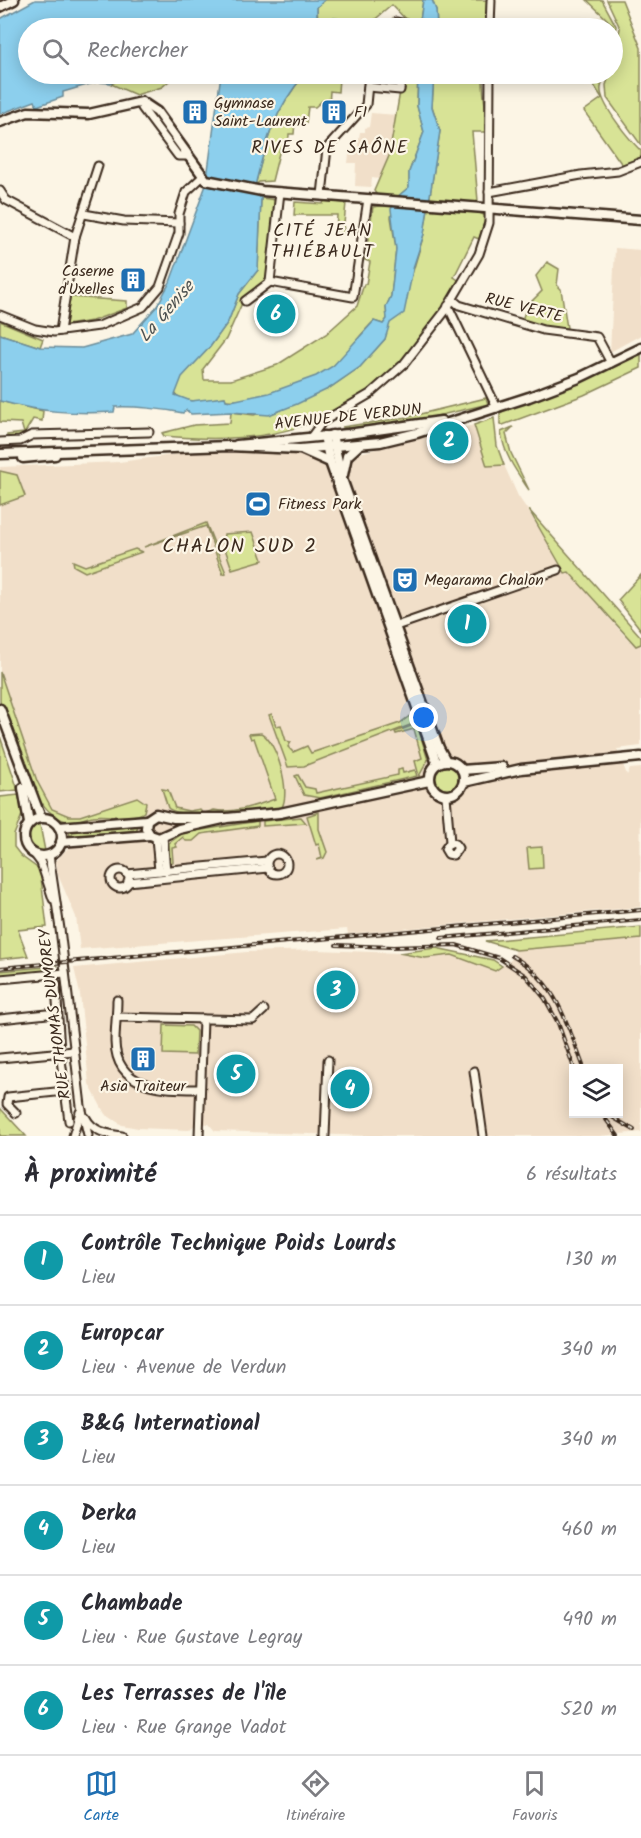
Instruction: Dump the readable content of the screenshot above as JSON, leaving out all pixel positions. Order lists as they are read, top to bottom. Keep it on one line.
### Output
{"streets":{"main road":["AVENUE DE VERDUN"],"street":["RUE VERTE","RUE THOMAS DUMOREY"]},"crossings":[["RUE VERTE","AVENUE DE VERDUN"]],"districts":["RIVES DE SAÔNE","CITÉ JEAN THIÉBAULT","CHALON SUD 2"],"water":["La Genise"],"places":{"building":["Gymnase Saint-Laurent","F1","Caserne d'Uxelles","Asia Traiteur"],"sports":["Fitness Park"],"theatre":["Megarama Chalon"]},"page":{"search":"Rechercher","pins":["6","2","1","3","5","4"],"heading":["À proximité","6 résultats"],"list":[{"mark":"1","name":"Contrôle Technique Poids Lourds","note":"Lieu","value":"130 m"},{"mark":"2","name":"Europcar","note":"Lieu · Avenue de Verdun","value":"340 m"},{"mark":"3","name":"B&G International","note":"Lieu","value":"340 m"},{"mark":"4","name":"Derka","note":"Lieu","value":"460 m"},{"mark":"5","name":"Chambade","note":"Lieu · Rue Gustave Legray","value":"490 m"},{"mark":"6","name":"Les Terrasses de l'île","note":"Lieu · Rue Grange Vadot","value":"520 m"}],"nav":["Carte","Itinéraire","Favoris"]}}
